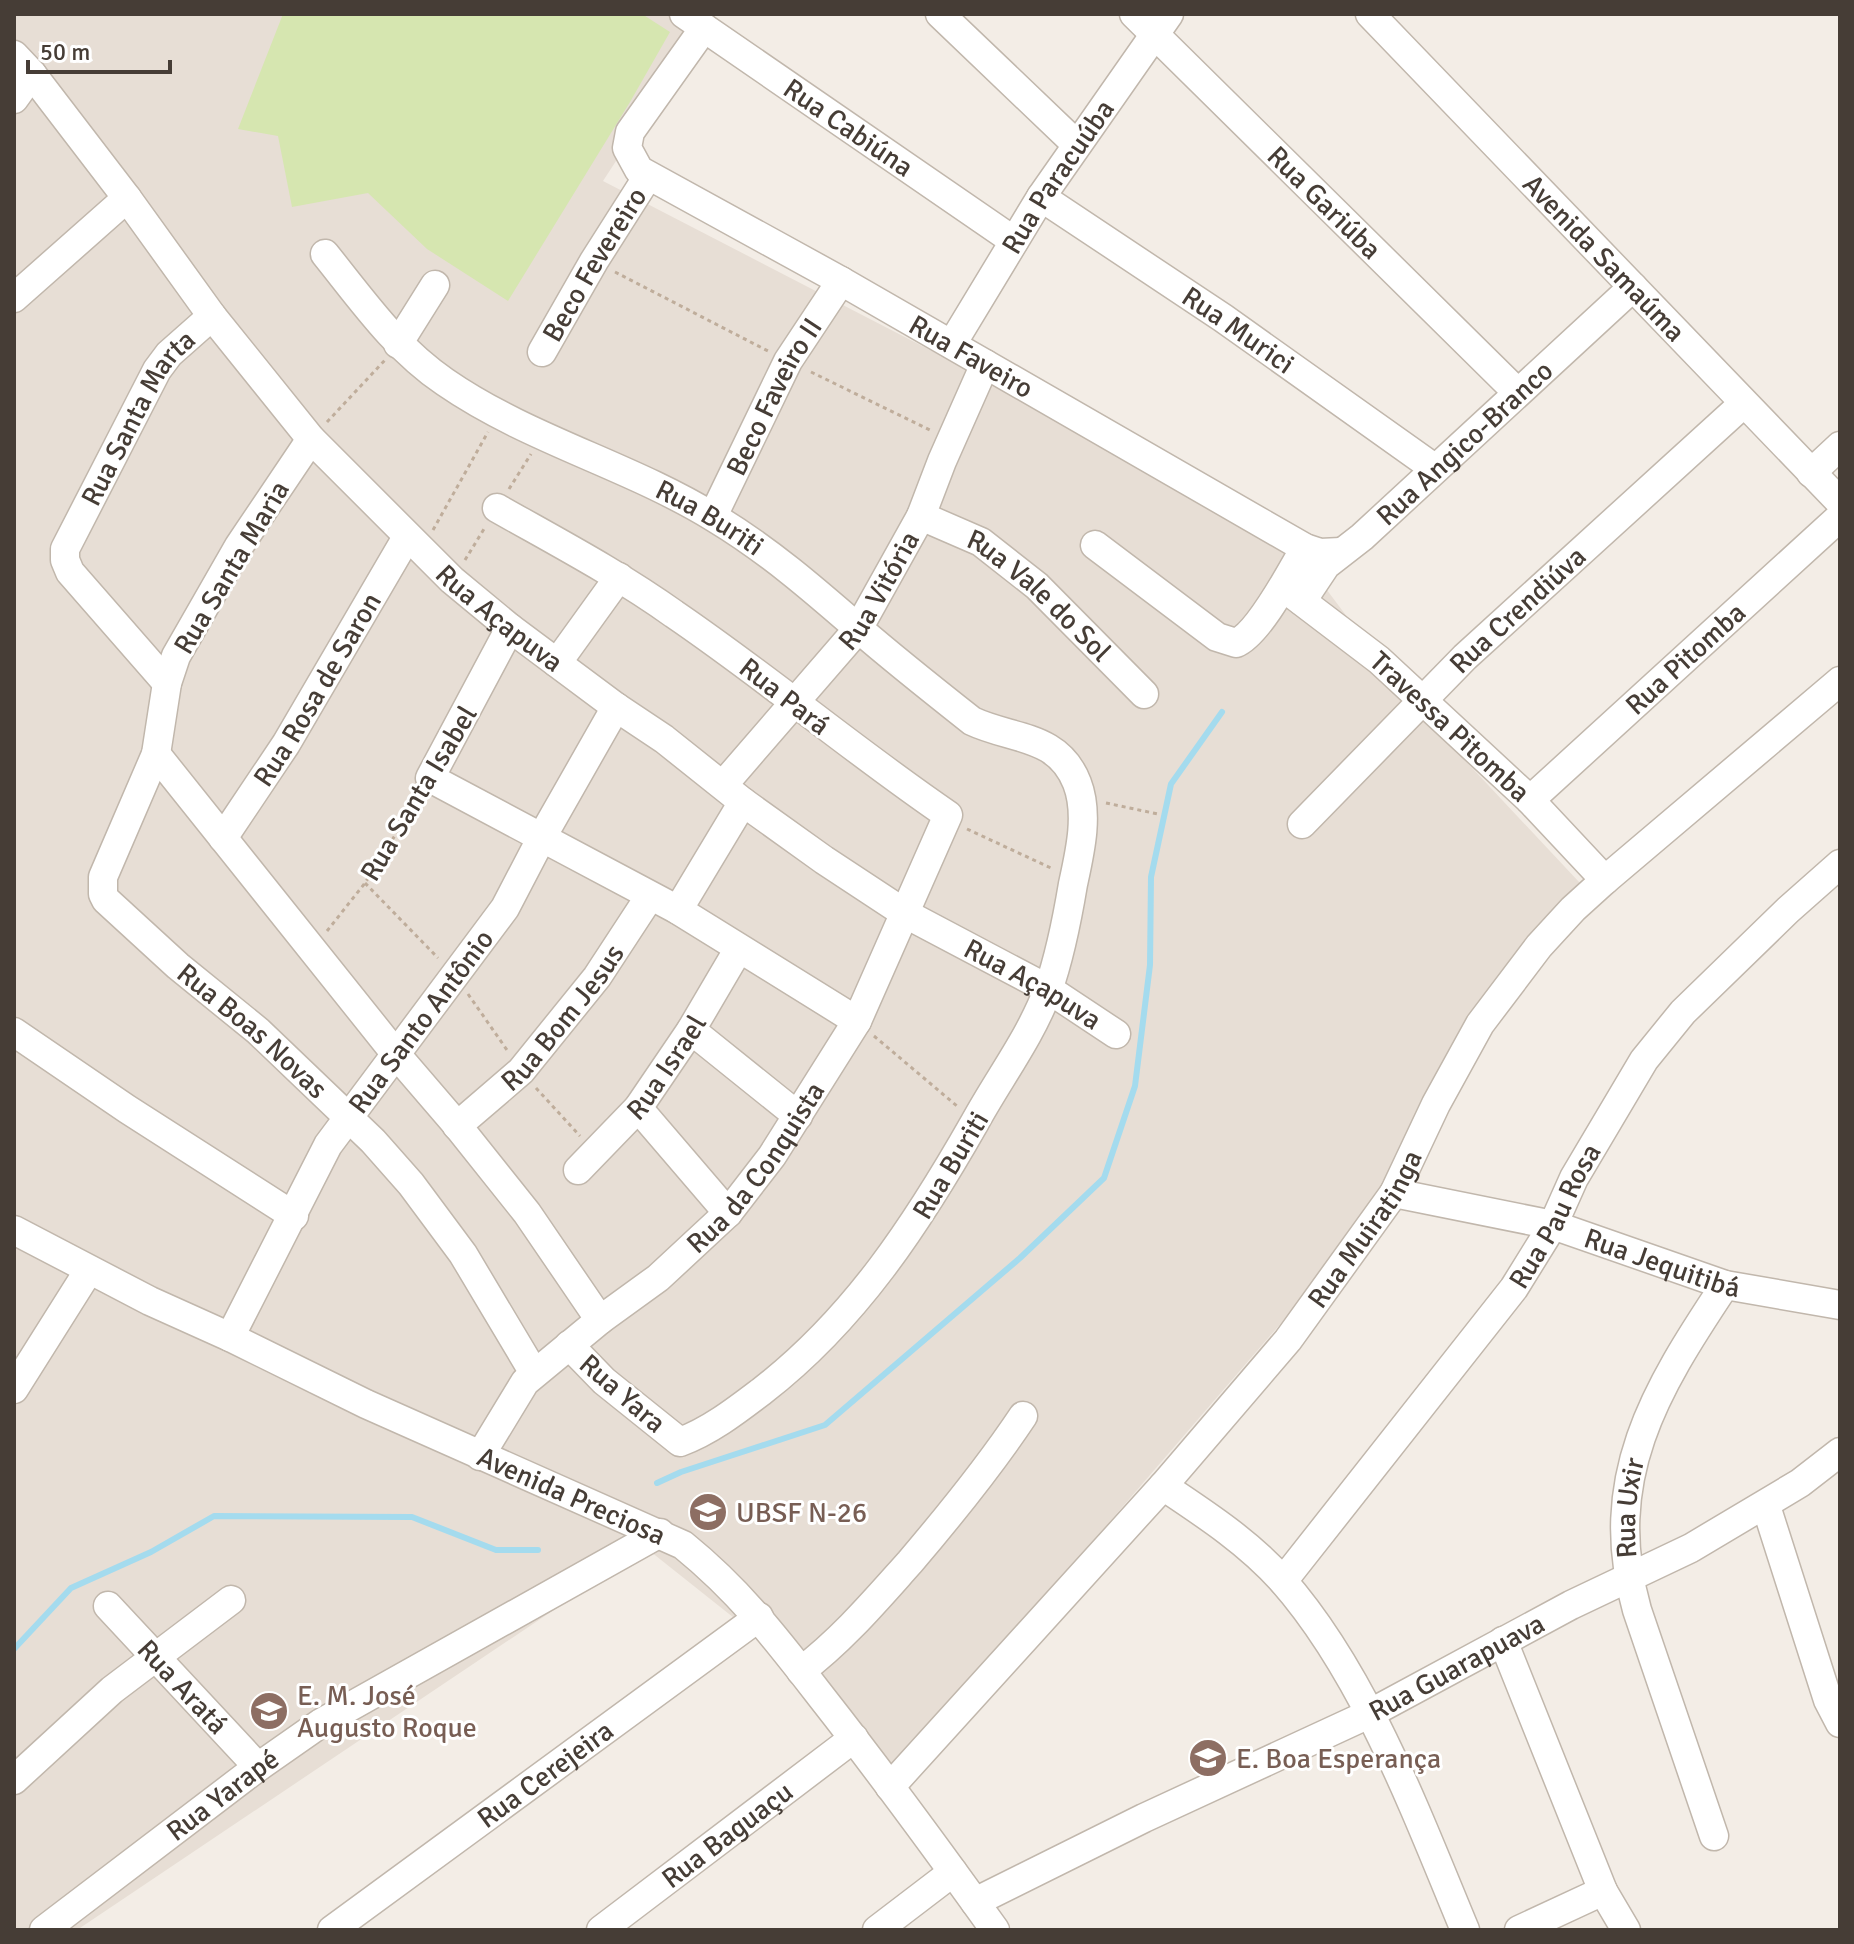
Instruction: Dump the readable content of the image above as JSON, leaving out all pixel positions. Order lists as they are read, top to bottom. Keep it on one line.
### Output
{"streets":{"street":["Rua Cabiúna","Rua Paracuúba","Rua Gariúba","Avenida Samaúma","Beco Fevereiro","Rua Murici","Rua Faveiro","Beco Faveiro II","Rua Santa Marta","Rua Angico-Branco","Rua Buriti","Rua Santa Maria","Rua Vitória","Rua Vale do Sol","Rua Crendiúva","Rua Açapuva","Rua Pitomba","Rua Rosa de Saron","Rua Pará","Travessa Pitomba","Rua Santa Isabel","Rua Bom Jesus","Rua Santo Antônio","Rua Boas Novas","Rua Israel","Rua da Conquista","Rua Pau Rosa","Rua Muiratinga","Rua Jequitibá","Rua Yara","Avenida Preciosa","Rua Uxir","Rua Guarapuava","Rua Aratá","Rua Cerejeira","Rua Yarapé","Rua Baguaçu"]},"crossings":[["Rua Cabiúna","Rua Paracuúba"],["Rua Cabiúna","Rua Faveiro"],["Rua Paracuúba","Rua Gariúba"],["Rua Paracuúba","Rua Murici"],["Rua Paracuúba","Rua Faveiro"],["Rua Gariúba","Rua Angico-Branco"],["Avenida Samaúma","Rua Angico-Branco"],["Avenida Samaúma","Rua Crendiúva"],["Beco Fevereiro","Rua Faveiro"],["Rua Murici","Rua Angico-Branco"],["Rua Faveiro","Beco Faveiro II"],["Rua Faveiro","Rua Angico-Branco"],["Rua Faveiro","Rua Vitória"],["Beco Faveiro II","Rua Buriti"],["Rua Santa Marta","Rua Santa Maria"],["Rua Santa Marta","Rua Açapuva"],["Rua Angico-Branco","Travessa Pitomba"],["Rua Buriti","Rua Vitória"],["Rua Buriti","Rua Açapuva"],["Rua Buriti","Rua Yara"],["Rua Santa Maria","Rua Açapuva"],["Rua Santa Maria","Rua Boas Novas"],["Rua Vitória","Rua Vale do Sol"],["Rua Vitória","Rua Açapuva"],["Rua Vitória","Rua Pará"],["Rua Crendiúva","Travessa Pitomba"],["Rua Açapuva","Rua Rosa de Saron"],["Rua Açapuva","Rua Santa Isabel"],["Rua Açapuva","Rua Santo Antônio"],["Rua Açapuva","Rua da Conquista"],["Rua Pitomba","Travessa Pitomba"],["Rua Pará","Rua da Conquista"],["Travessa Pitomba","Rua Muiratinga"],["Rua Santo Antônio","Rua Boas Novas"],["Rua Santo Antônio","Avenida Preciosa"],["Rua Boas Novas","Rua da Conquista"],["Rua da Conquista","Rua Yara"],["Rua da Conquista","Avenida Preciosa"],["Rua Pau Rosa","Rua Jequitibá"],["Rua Muiratinga","Rua Jequitibá"],["Rua Muiratinga","Avenida Preciosa"],["Rua Jequitibá","Rua Uxir"],["Avenida Preciosa","Rua Guarapuava"],["Avenida Preciosa","Rua Cerejeira"],["Avenida Preciosa","Rua Yarapé"],["Avenida Preciosa","Rua Baguaçu"],["Rua Uxir","Rua Guarapuava"],["Rua Aratá","Rua Yarapé"]],"places":{"school or university":["UBSF N-26","E. M. José Augusto Roque","E. Boa Esperança"]},"scale_bar":"50 m"}
